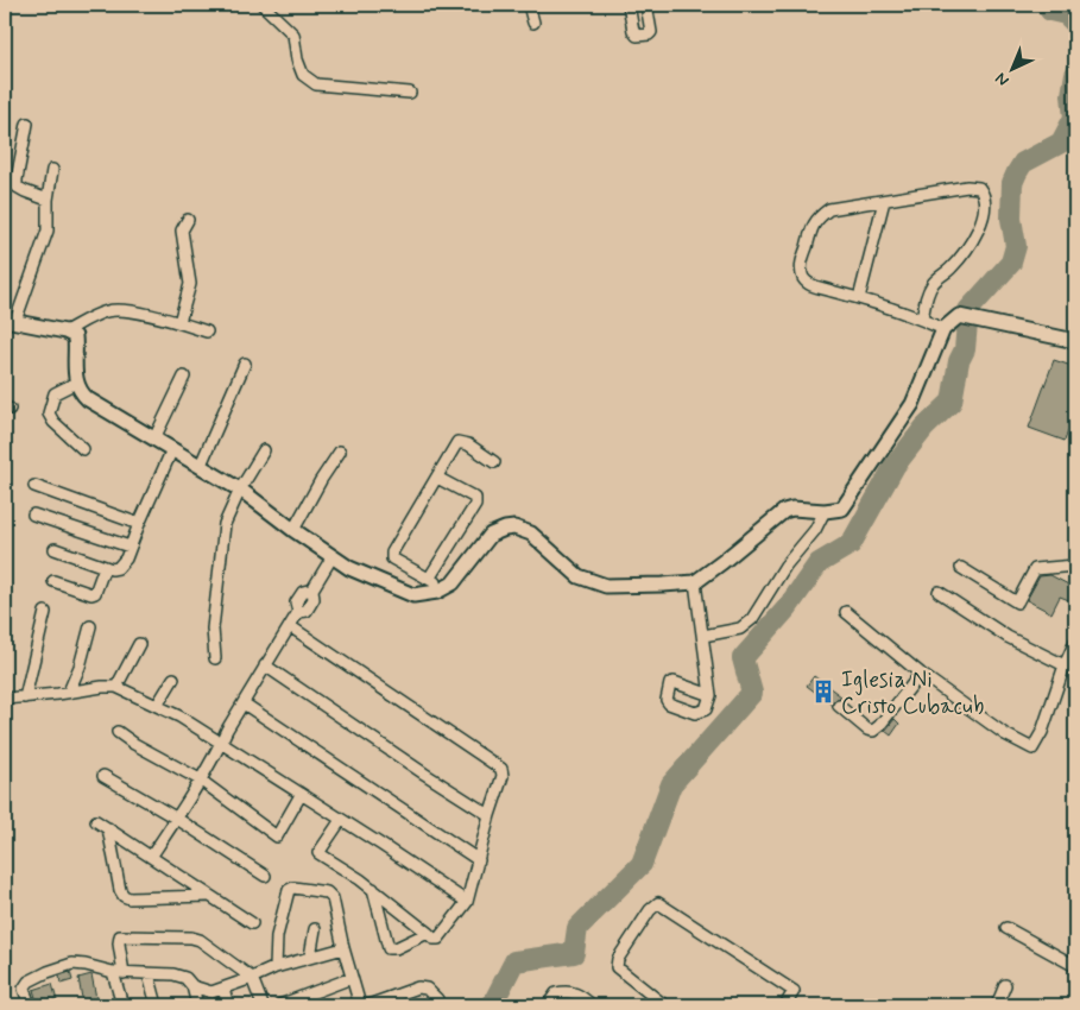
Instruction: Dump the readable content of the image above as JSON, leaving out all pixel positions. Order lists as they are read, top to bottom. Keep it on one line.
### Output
{"places":{"building":["Iglesia Ni Cristo Cubacub"]},"north":"bottom left"}
